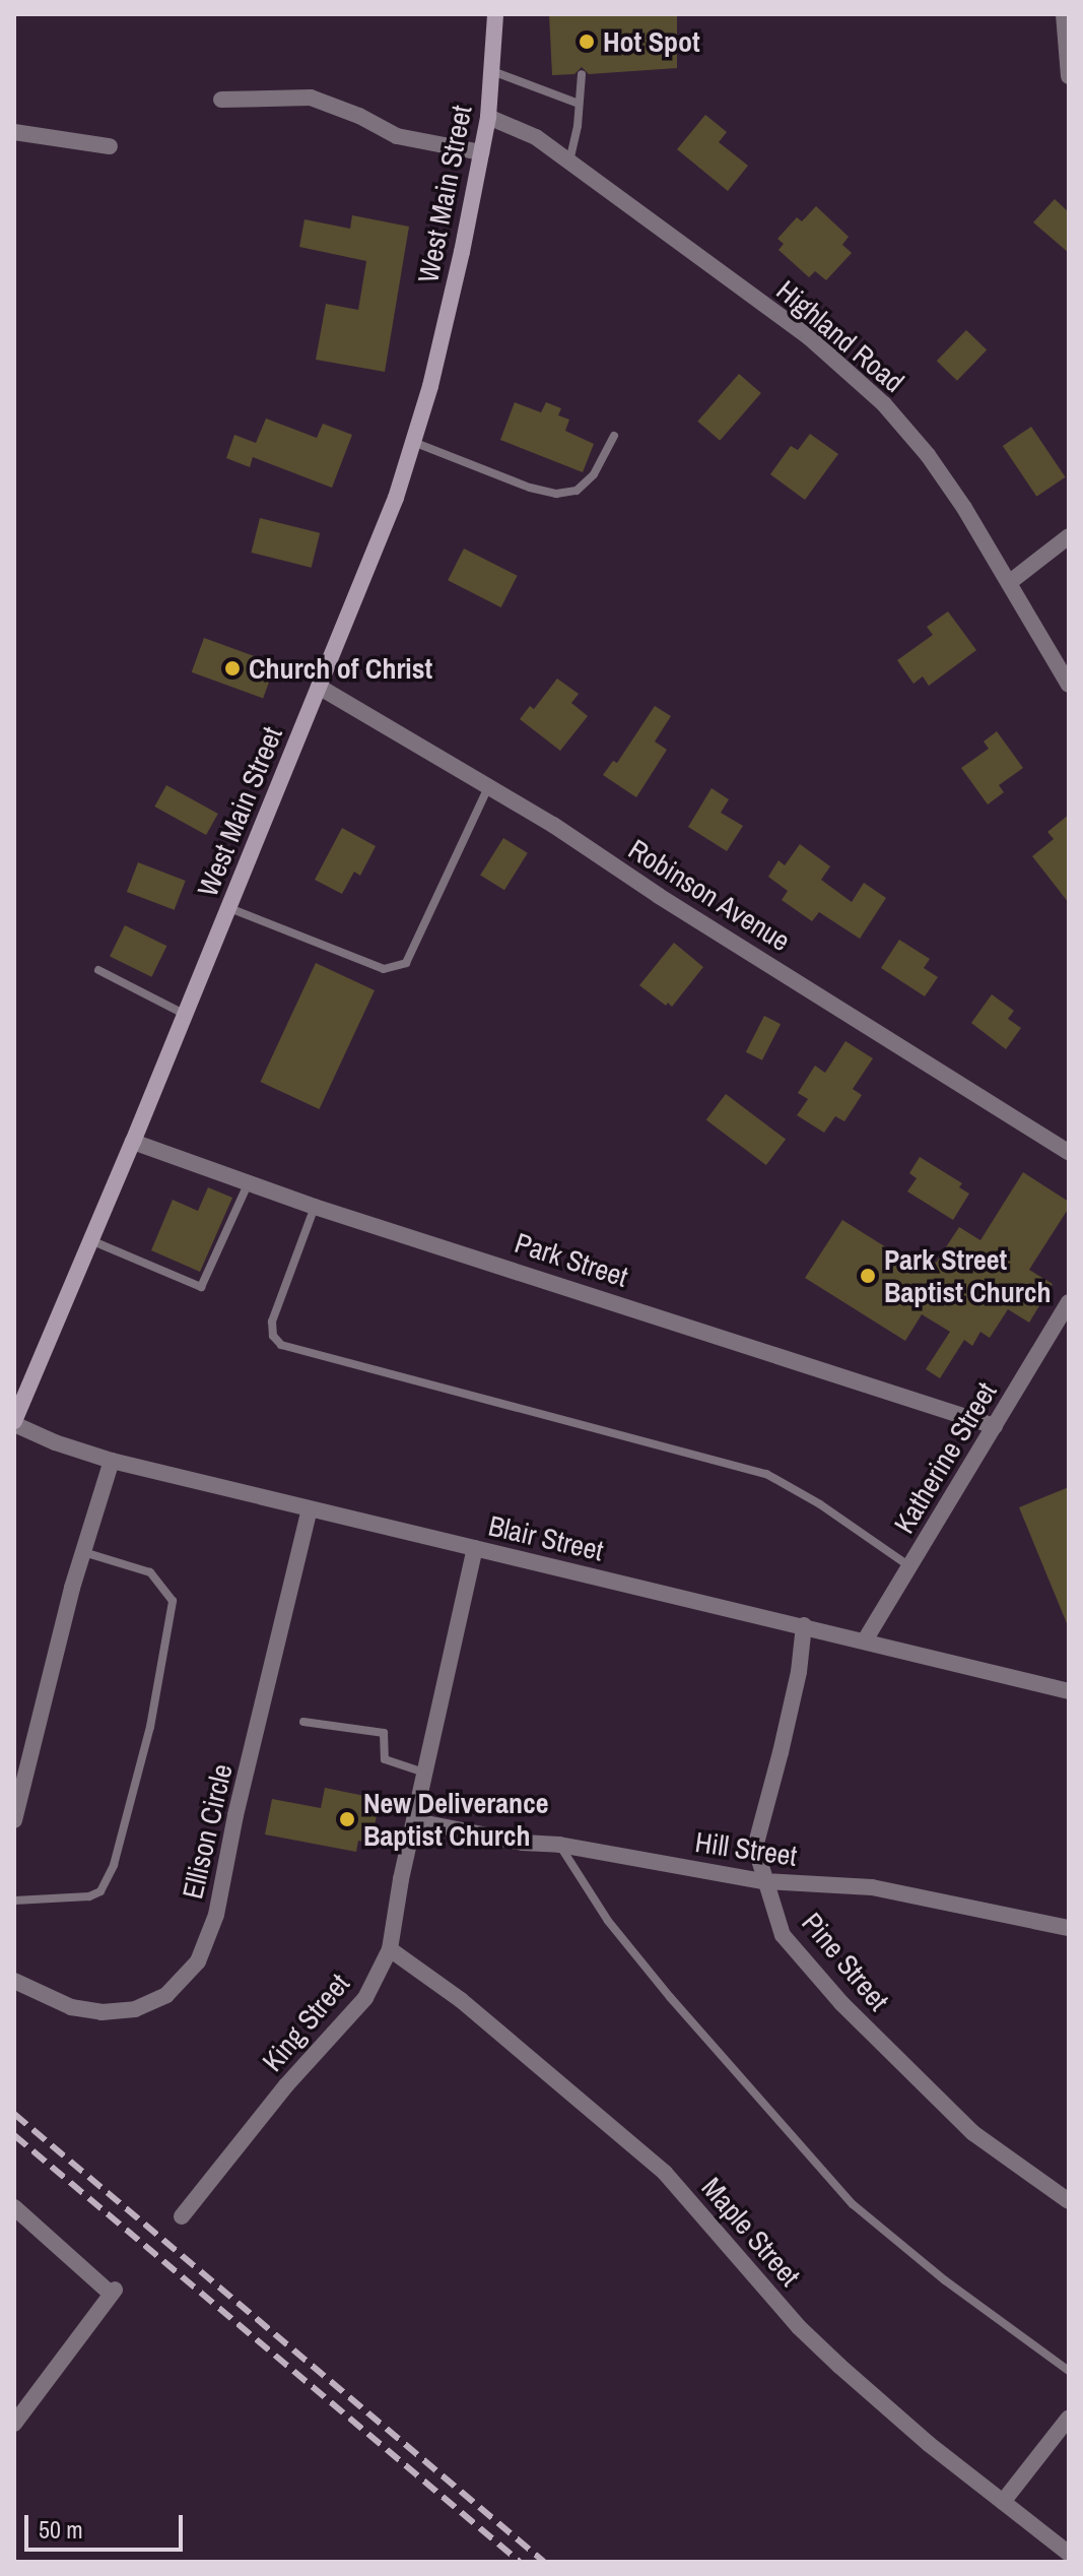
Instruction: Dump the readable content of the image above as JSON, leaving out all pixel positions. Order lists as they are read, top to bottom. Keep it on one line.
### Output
{"streets":{"main road":["West Main Street"],"street":["Highland Road","Robinson Avenue","Park Street","Katherine Street","Blair Street","Ellison Circle","Hill Street","Pine Street","King Street","Maple Street"]},"crossings":[["West Main Street","Highland Road"],["West Main Street","Robinson Avenue"],["West Main Street","Park Street"],["West Main Street","Blair Street"],["Park Street","Katherine Street"],["Katherine Street","Blair Street"],["Blair Street","Ellison Circle"],["Blair Street","Pine Street"],["Blair Street","King Street"],["Hill Street","Pine Street"],["Hill Street","King Street"],["King Street","Maple Street"]],"places":["Hot Spot","Church of Christ","Park Street Baptist Church","New Deliverance Baptist Church"],"scale_bar":"50 m"}
